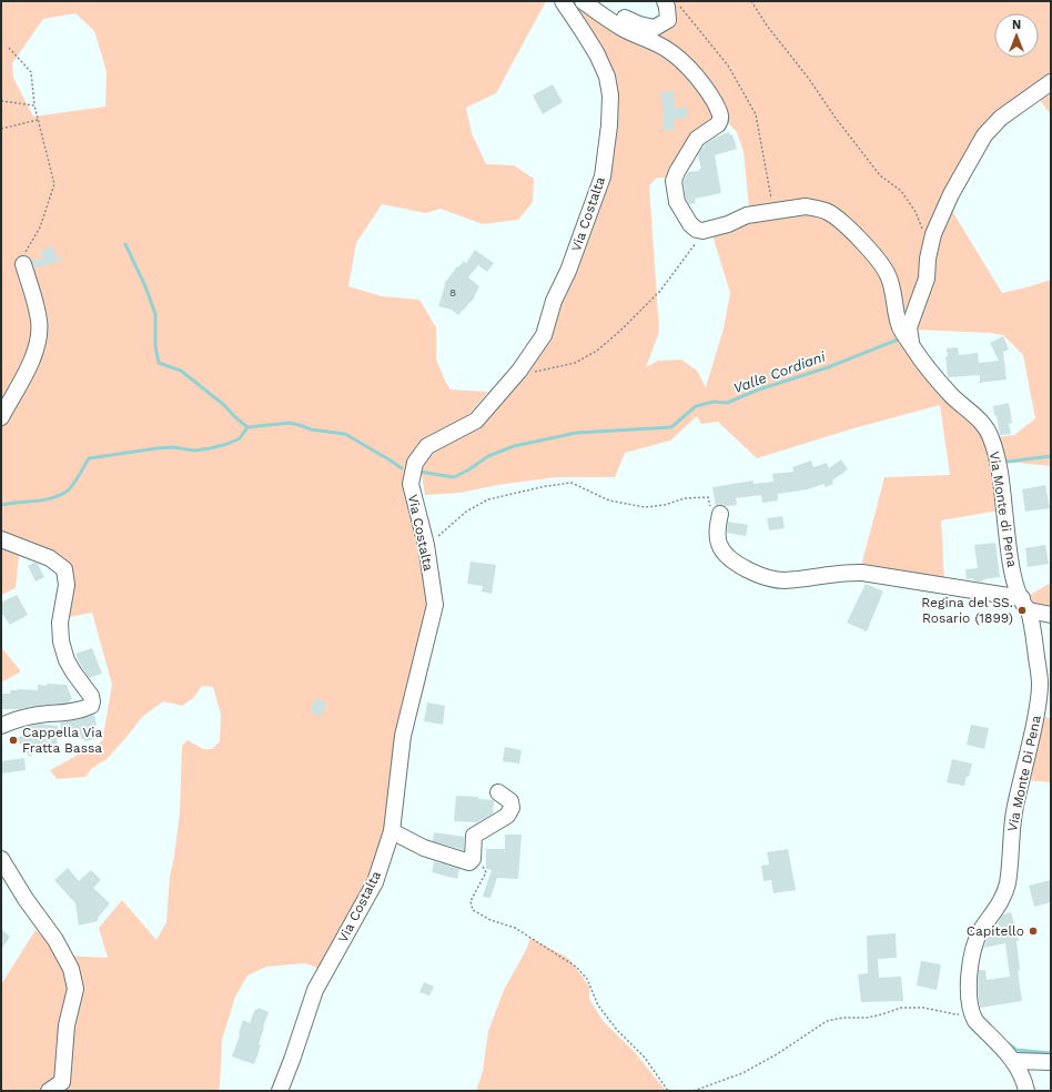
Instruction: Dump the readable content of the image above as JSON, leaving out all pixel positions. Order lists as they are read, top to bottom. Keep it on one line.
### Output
{"streets":{"street":["Via Costalta","Via Monte di Pena","Via Monte Di Pena"]},"crossings":[["Via Monte di Pena","Via Monte Di Pena"]],"water":["Valle Cordiani"],"places":["Regina del SS. Rosario (1899)","Cappella Via Fratta Bassa","Capitello"],"house_numbers":["8"],"north":"top"}
